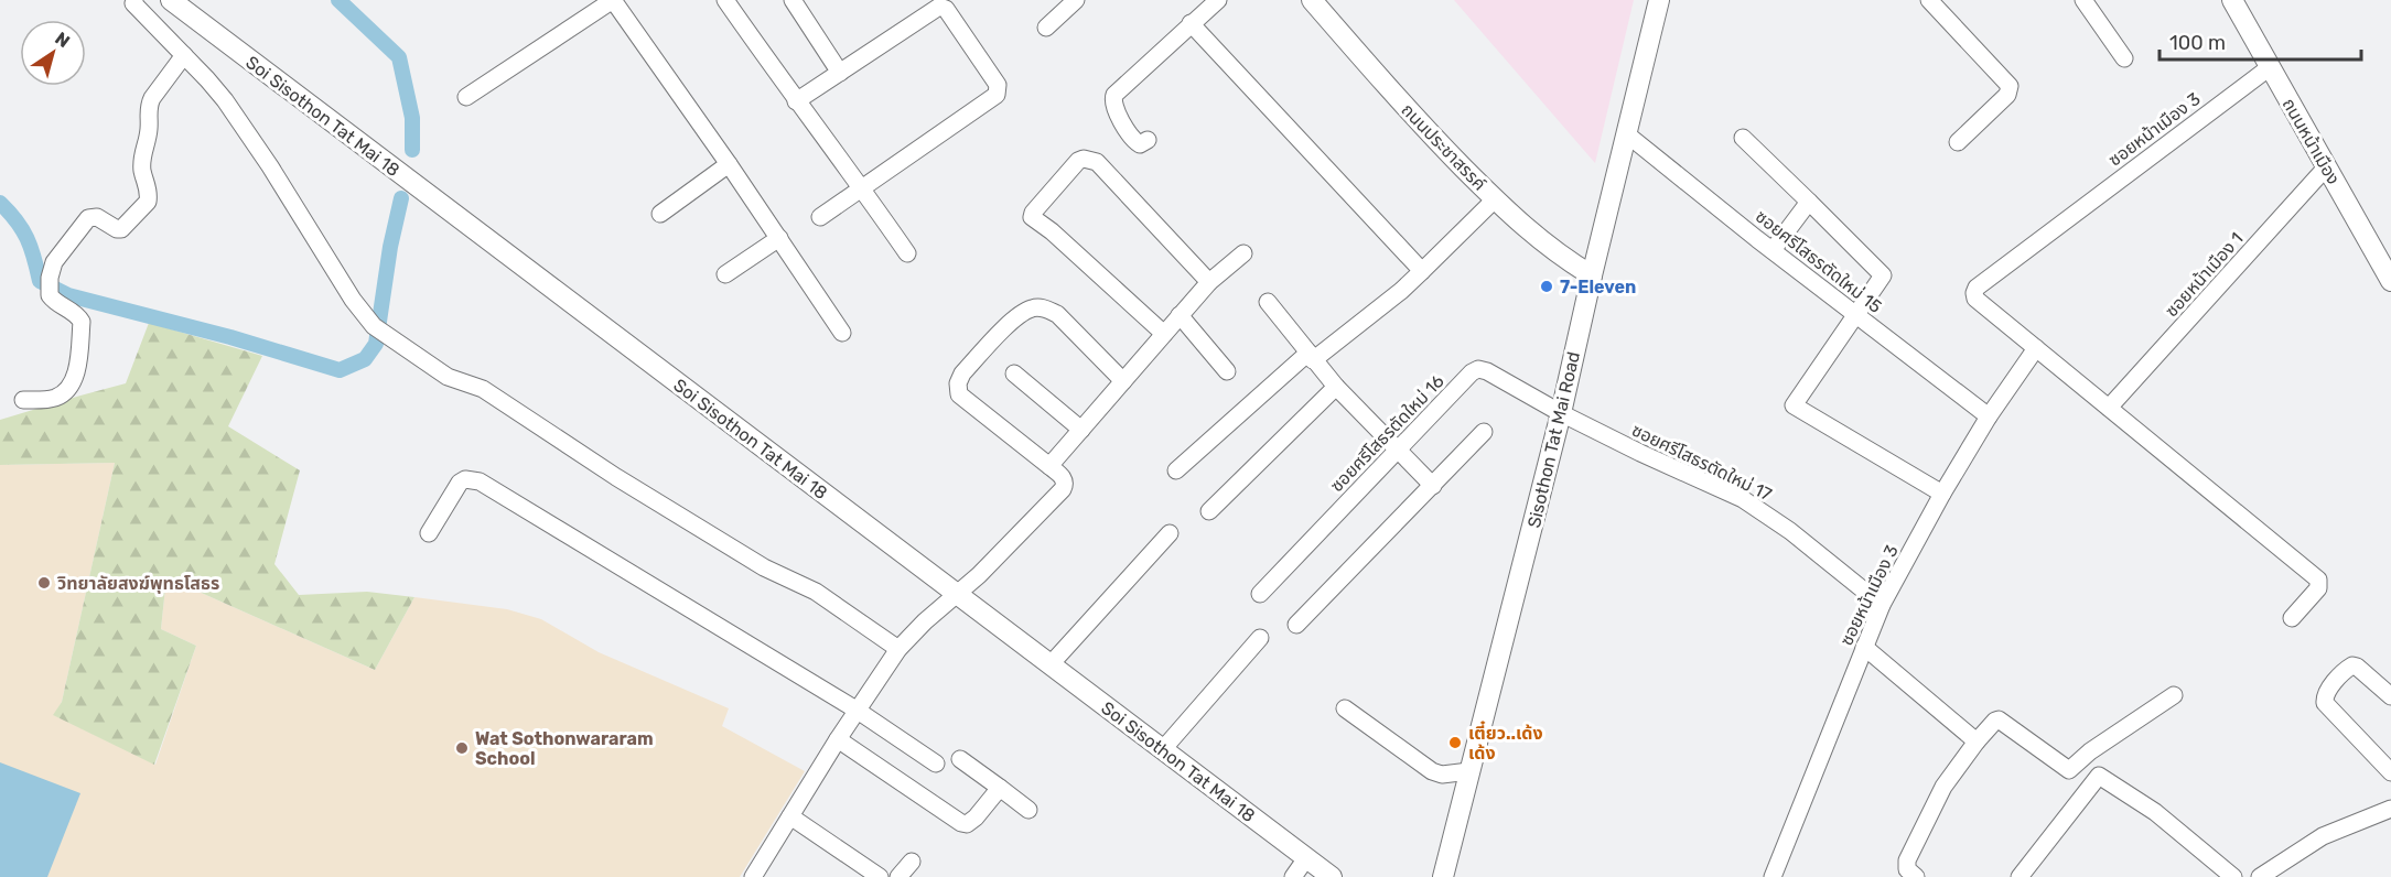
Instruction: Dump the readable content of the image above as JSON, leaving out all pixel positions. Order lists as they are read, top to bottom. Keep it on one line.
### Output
{"streets":{"street":["Soi Sisothon Tat Mai 18","ซอยหน้าเมือง 3","ถนนหน้าเมือง","ถนนประชาสรรค์","ซอยศรีโสธรตัดใหม่ 15","ซอยหน้าเมือง 1","ซอยศรีโสธรตัดใหม่ 16","Sisothon Tat Mai Road","ซอยศรีโสธรตัดใหม่ 17"]},"crossings":[["ซอยหน้าเมือง 3","ถนนหน้าเมือง"],["ซอยหน้าเมือง 3","ซอยศรีโสธรตัดใหม่ 15"],["ซอยหน้าเมือง 3","ซอยหน้าเมือง 1"],["ซอยหน้าเมือง 3","ซอยศรีโสธรตัดใหม่ 17"],["ถนนหน้าเมือง","ซอยหน้าเมือง 1"],["ถนนประชาสรรค์","Sisothon Tat Mai Road"],["ซอยศรีโสธรตัดใหม่ 15","Sisothon Tat Mai Road"],["ซอยศรีโสธรตัดใหม่ 16","Sisothon Tat Mai Road"],["ซอยศรีโสธรตัดใหม่ 16","ซอยศรีโสธรตัดใหม่ 17"],["Sisothon Tat Mai Road","ซอยศรีโสธรตัดใหม่ 17"]],"places":["7-Eleven","วิทยาลัยสงฆ์พุทธโสธร","เตี๋ยว..เด้ง เด้ง","Wat Sothonwararam School"],"scale_bar":"100 m","north":"top right"}
